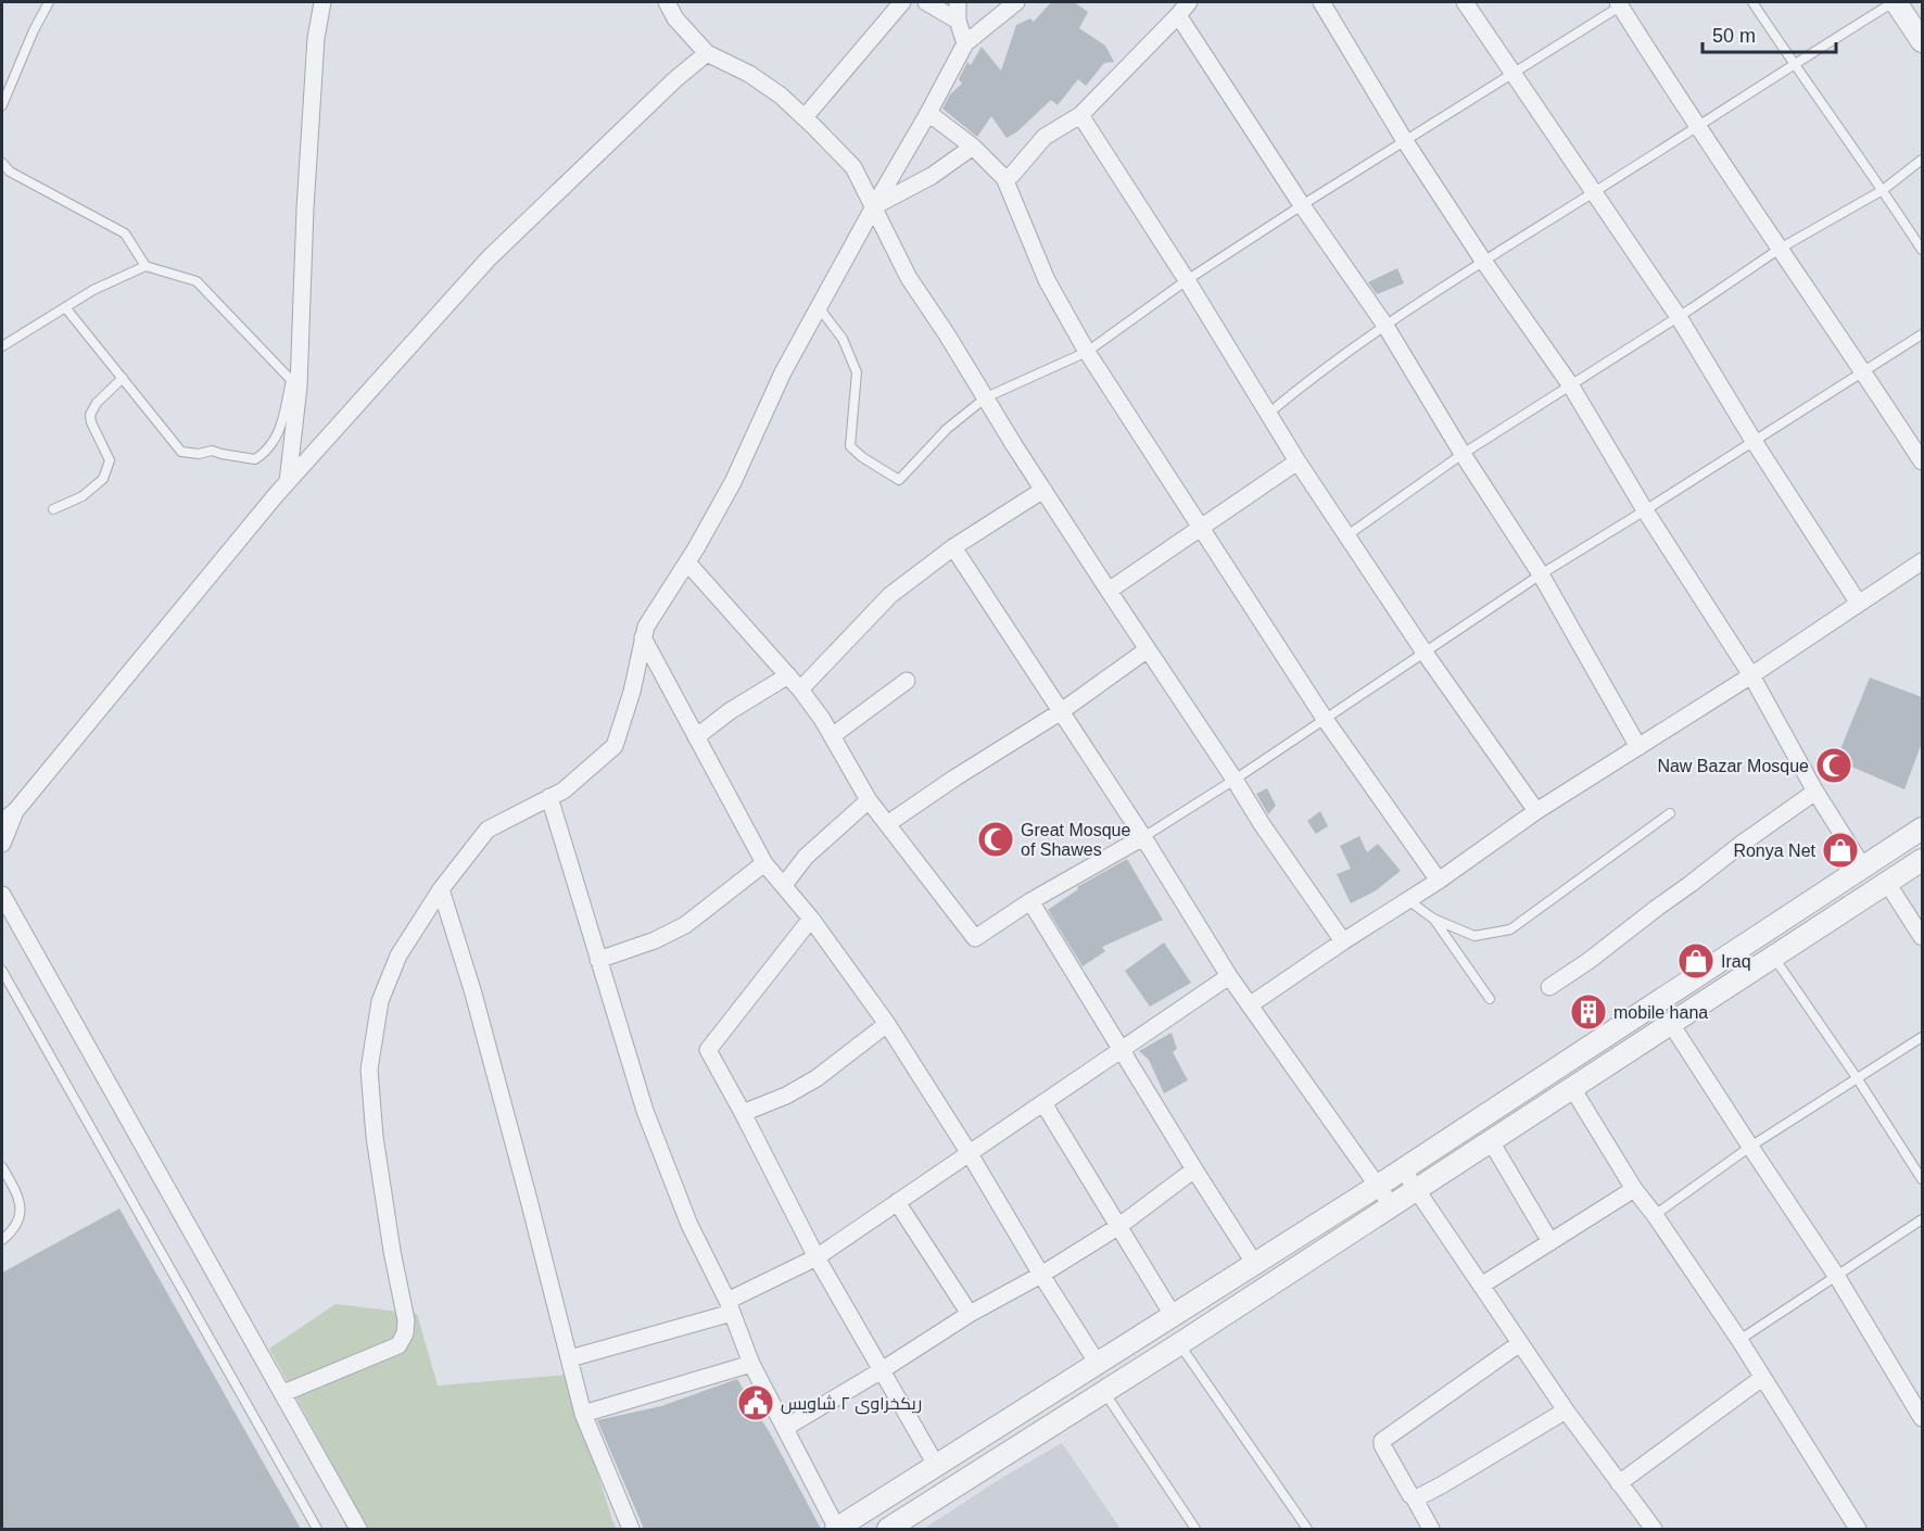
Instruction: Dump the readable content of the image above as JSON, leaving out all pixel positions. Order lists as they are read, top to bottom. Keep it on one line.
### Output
{"places":{"mosque":["Naw Bazar Mosque","Great Mosque of Shawes"],"shop":["Ronya Net","Iraq"],"building":["mobile hana"],"public building":["ريكخراوى ۲ شاويس"]},"scale_bar":"50 m"}
